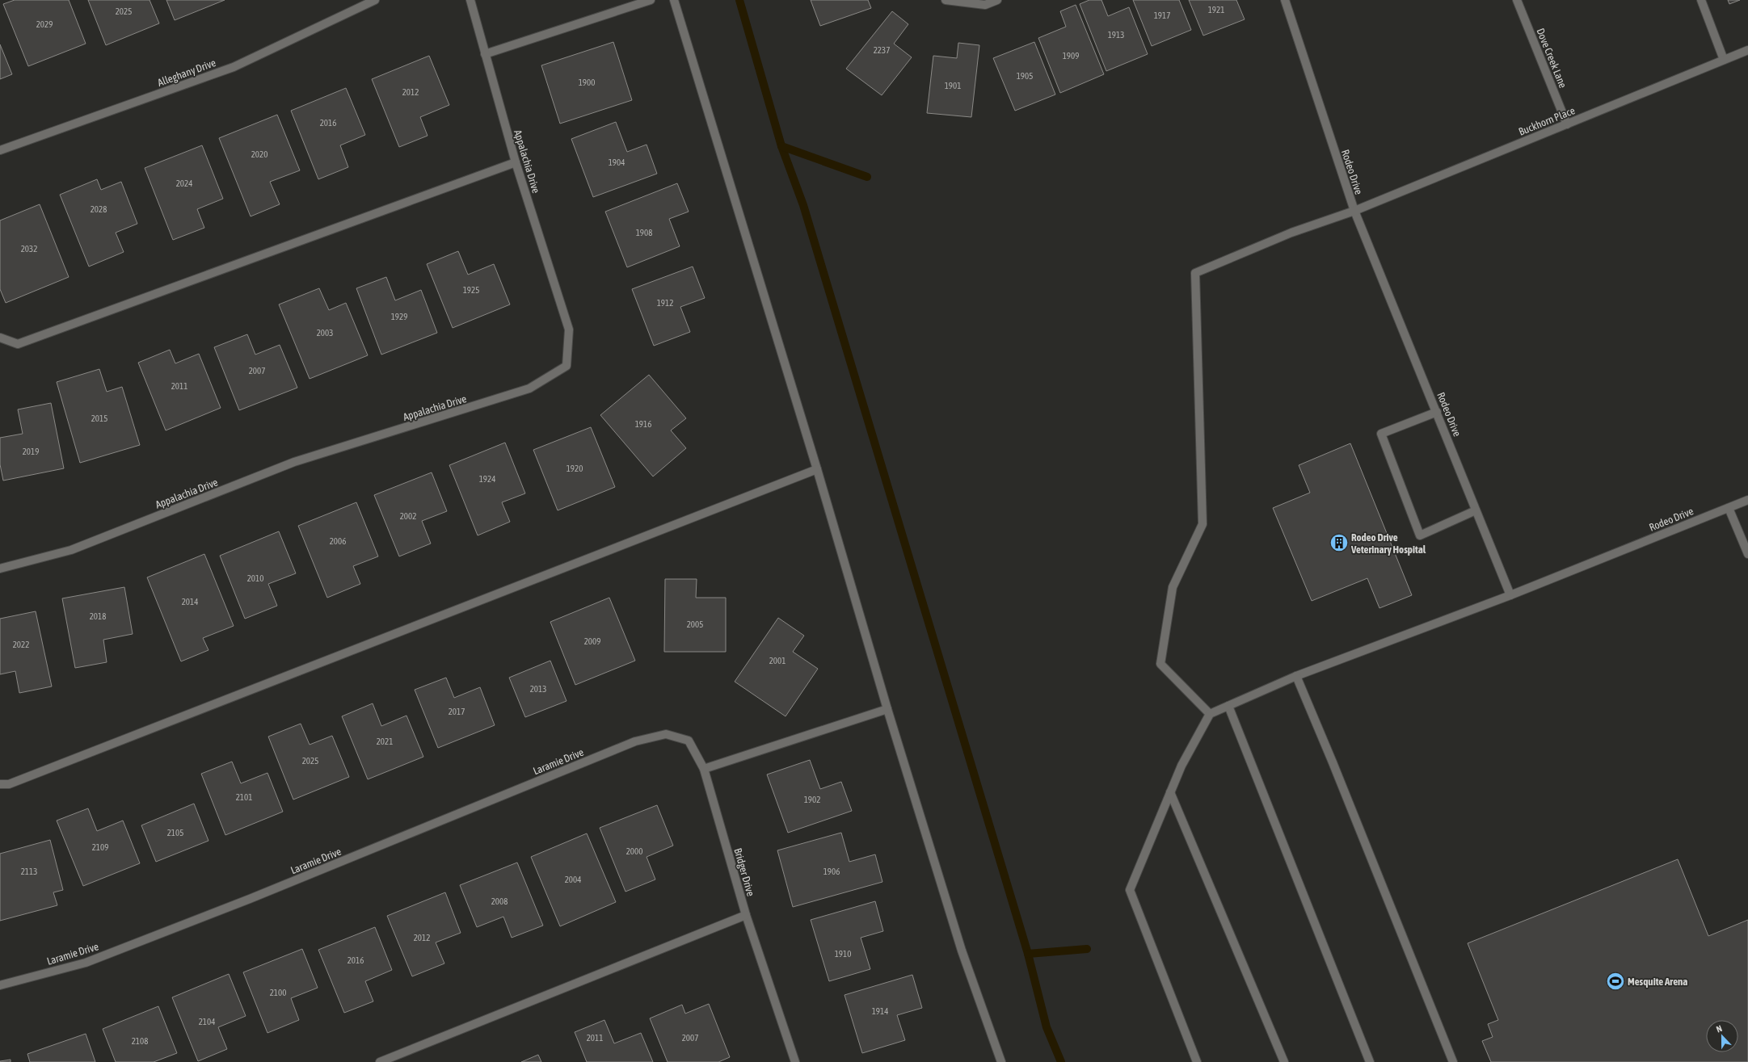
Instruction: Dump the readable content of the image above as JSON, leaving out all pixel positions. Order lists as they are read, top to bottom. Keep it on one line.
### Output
{"streets":{"street":["Dove Creek Lane","Alleghany Drive","Buckhorn Place","Appalachia Drive","Rodeo Drive","Laramie Drive","Bridger Drive"]},"crossings":[["Dove Creek Lane","Buckhorn Place"],["Buckhorn Place","Rodeo Drive"],["Laramie Drive","Bridger Drive"]],"places":{"building":["Rodeo Drive Veterinary Hospital"],"sports":["Mesquite Arena"]},"house_numbers":["1921","2025","1917","2029","1913","2237","1909","1905","1900","1901","2012","2016","2020","1904","2024","2028","1908","2032","1925","1912","1929","2003","2007","2011","2015","1916","2019","1920","1924","2002","2006","2010","2014","2018","2005","2009","2022","2001","2013","2017","2021","2025","2101","1902","2105","2109","2000","2113","1906","2004","2008","2012","1910","2016","2100","1914","2104","2011","2007","2108"],"north":"top"}
